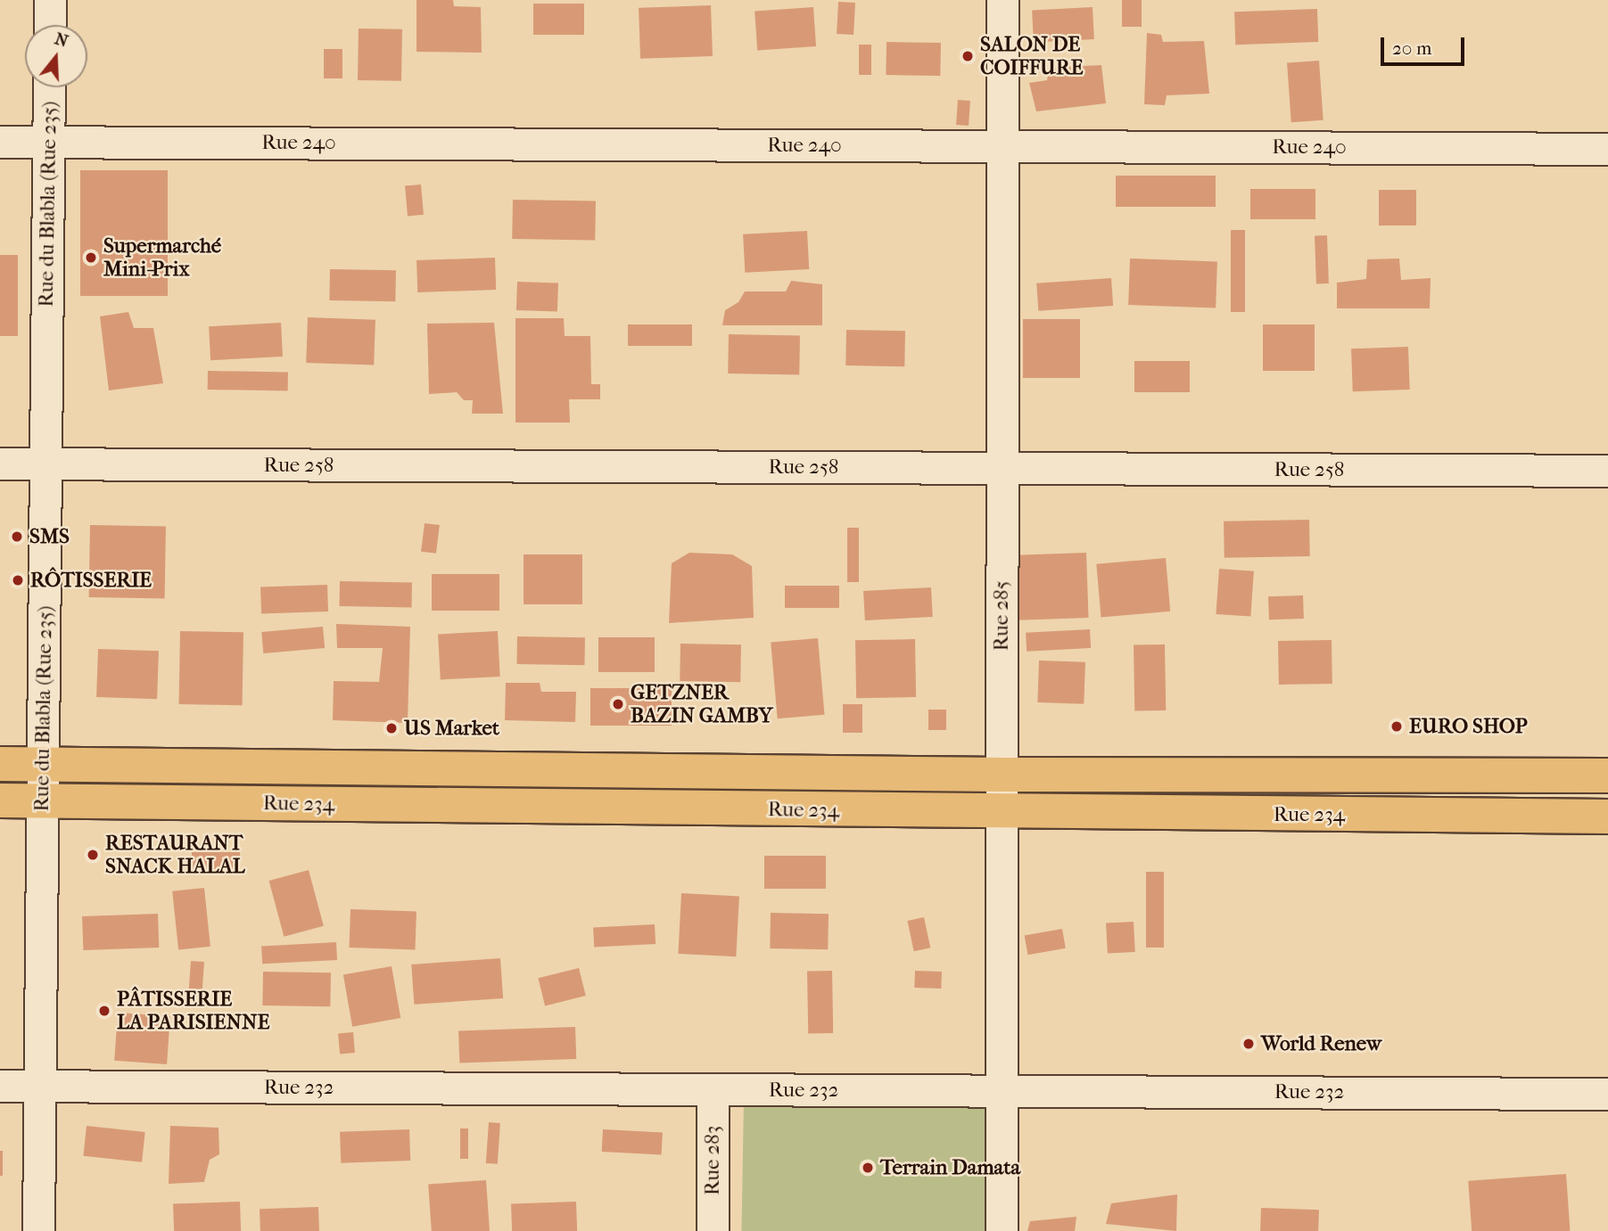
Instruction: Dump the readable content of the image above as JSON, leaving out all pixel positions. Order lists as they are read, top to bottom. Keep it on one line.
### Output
{"streets":{"main road":["Rue 234"],"street":["Rue 240","Rue du Blabla (Rue 235)","Rue 258","Rue 285","Rue 232","Rue 283"]},"crossings":[["Rue 240","Rue du Blabla (Rue 235)"],["Rue 240","Rue 285"],["Rue du Blabla (Rue 235)","Rue 258"],["Rue du Blabla (Rue 235)","Rue 234"],["Rue du Blabla (Rue 235)","Rue 232"],["Rue 258","Rue 285"],["Rue 285","Rue 234"],["Rue 285","Rue 232"],["Rue 232","Rue 283"]],"places":["SALON DE COIFFURE","Supermarché Mini-Prix","SMS","RÔTISSERIE","GETZNER BAZIN GAMBY","EURO SHOP","US Market","RESTAURANT SNACK HALAL","PÂTISSERIE LA PARISIENNE","World Renew","Terrain Damata"],"scale_bar":"20 m","north":"top"}
